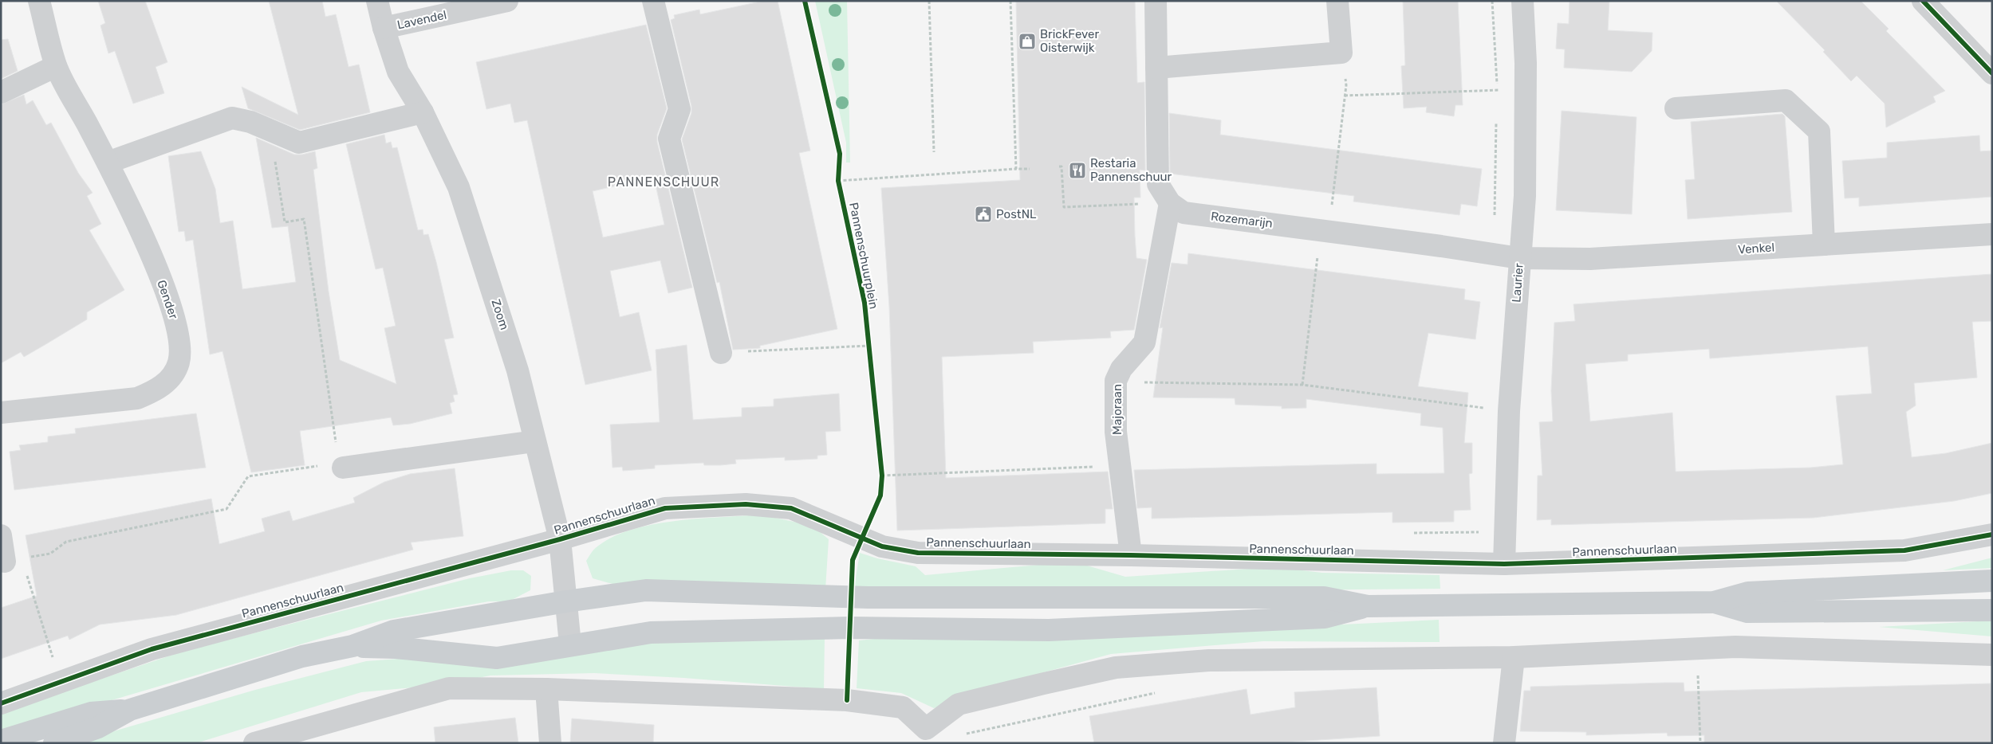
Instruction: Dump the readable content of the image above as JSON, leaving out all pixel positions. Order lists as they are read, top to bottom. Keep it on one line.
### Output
{"streets":{"street":["Lavendel","Rozemarijn","Venkel","Laurier","Gender","Zoom","Majoraan","Pannenschuurlaan"],"cycle path":["Pannenschuurplein"]},"crossings":[["Lavendel","Zoom"],["Rozemarijn","Venkel"],["Rozemarijn","Laurier"],["Rozemarijn","Majoraan"],["Venkel","Laurier"],["Laurier","Pannenschuurlaan"],["Zoom","Pannenschuurlaan"],["Majoraan","Pannenschuurlaan"]],"districts":["PANNENSCHUUR"],"places":{"shop":["BrickFever Oisterwijk"],"restaurant":["Restaria Pannenschuur"],"public building":["PostNL"]}}
